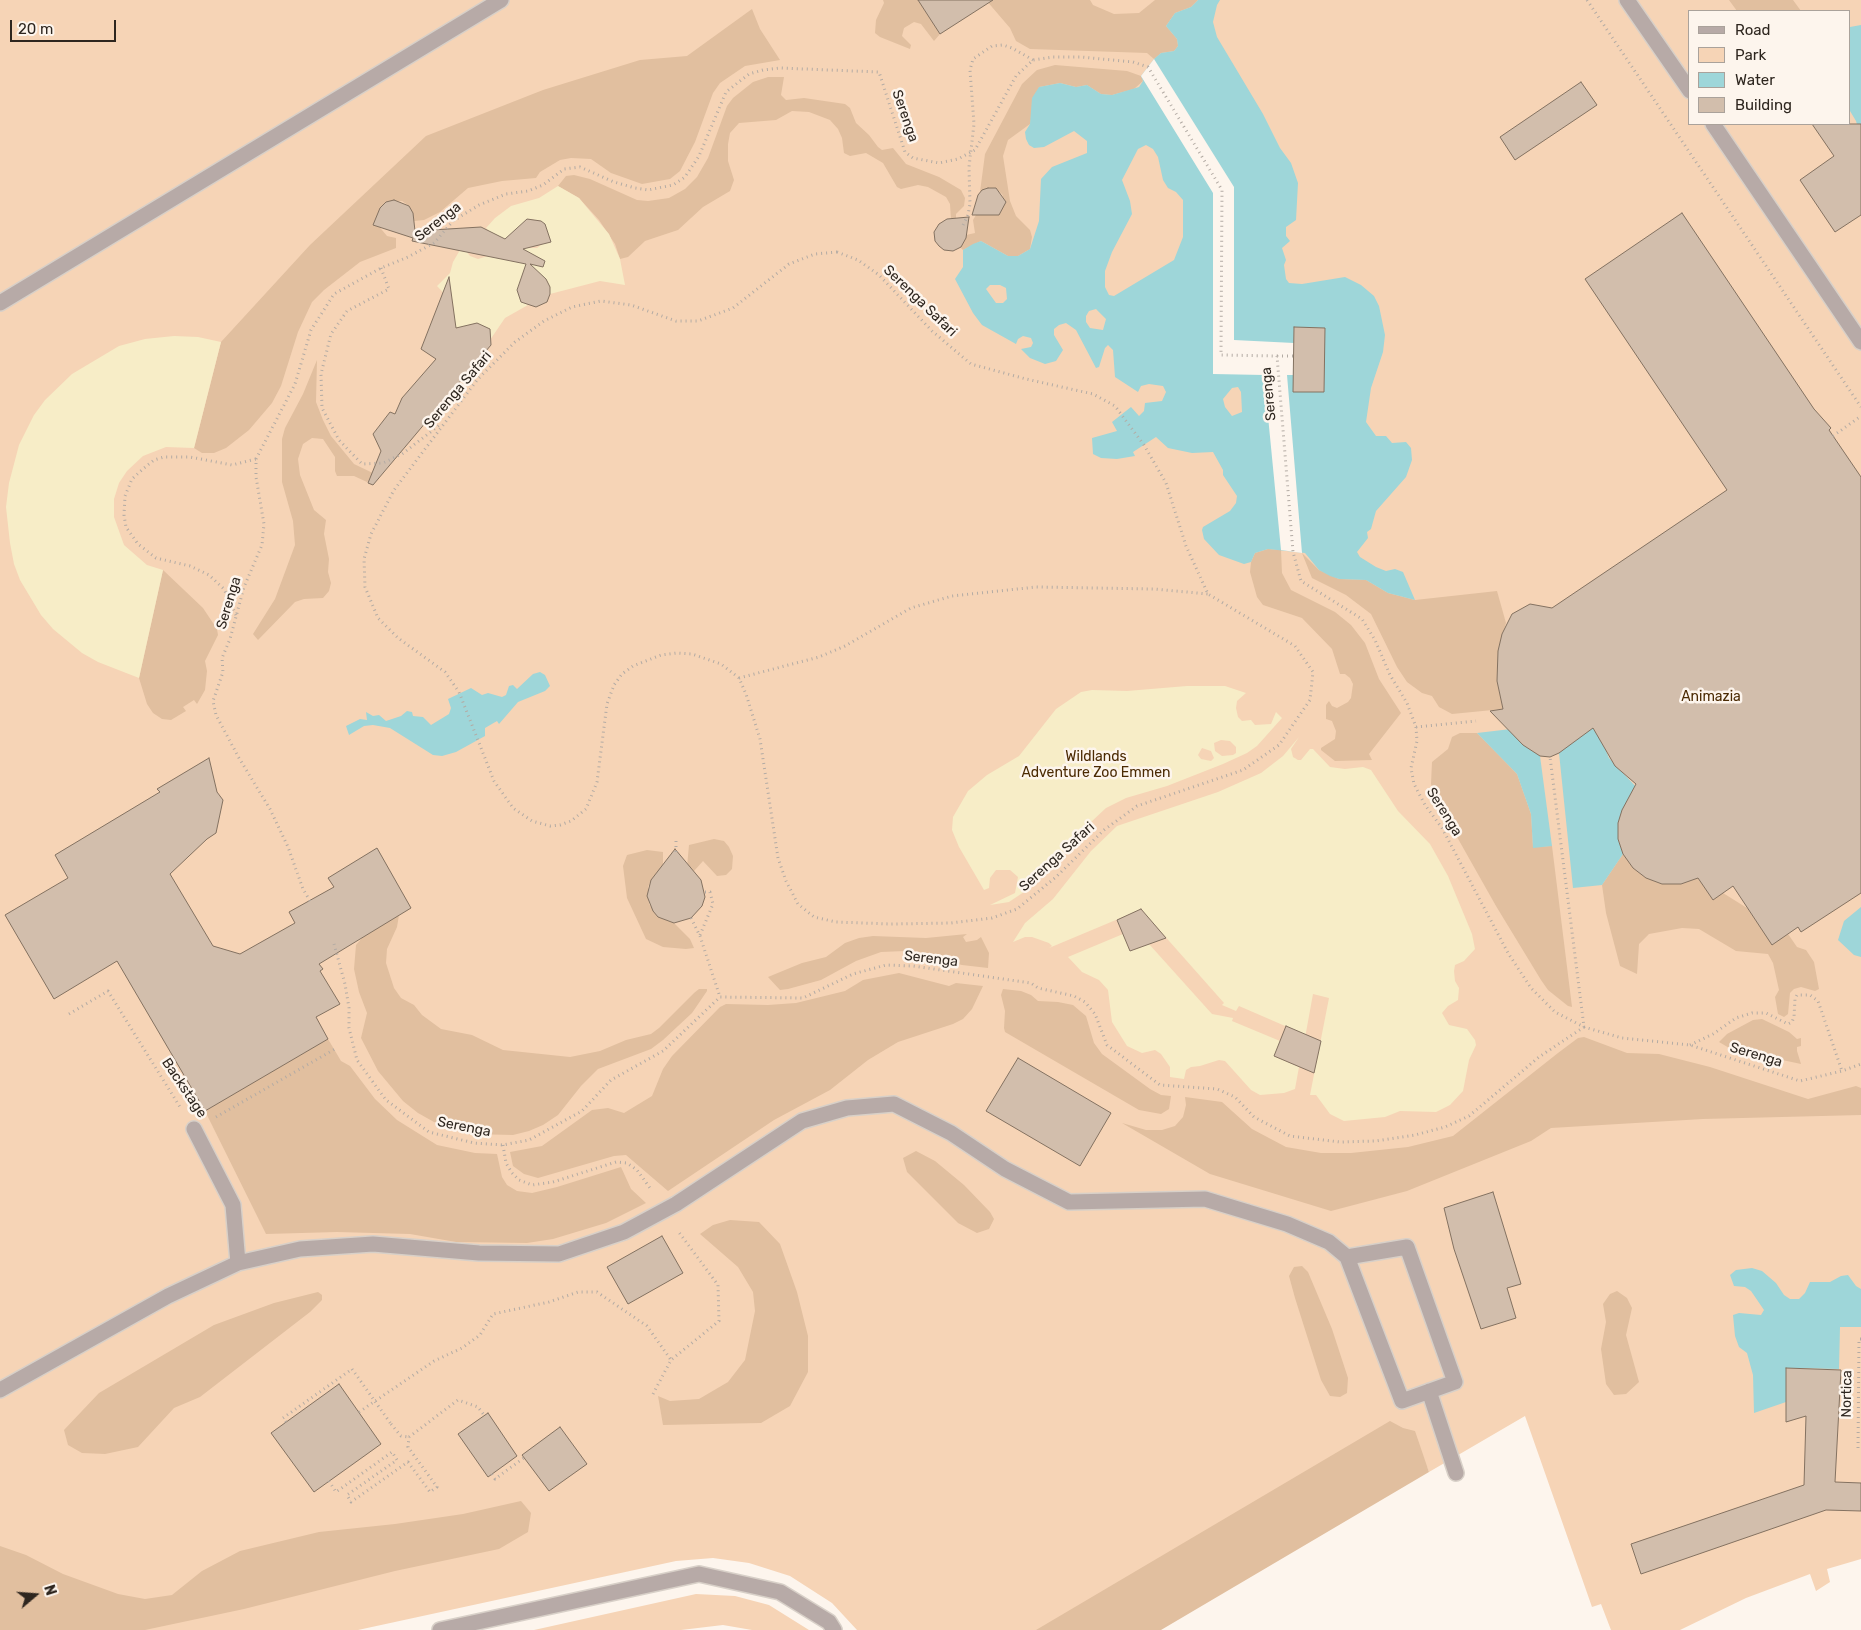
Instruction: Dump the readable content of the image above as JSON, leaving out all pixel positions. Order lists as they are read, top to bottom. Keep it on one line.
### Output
{"streets":{"path":["Serenga","Serenga Safari","Backstage","Nortica"]},"parks":["Animazia","Wildlands Adventure Zoo Emmen"],"legend":["Road","Park","Water","Building"],"scale_bar":"20 m","north":"right"}
